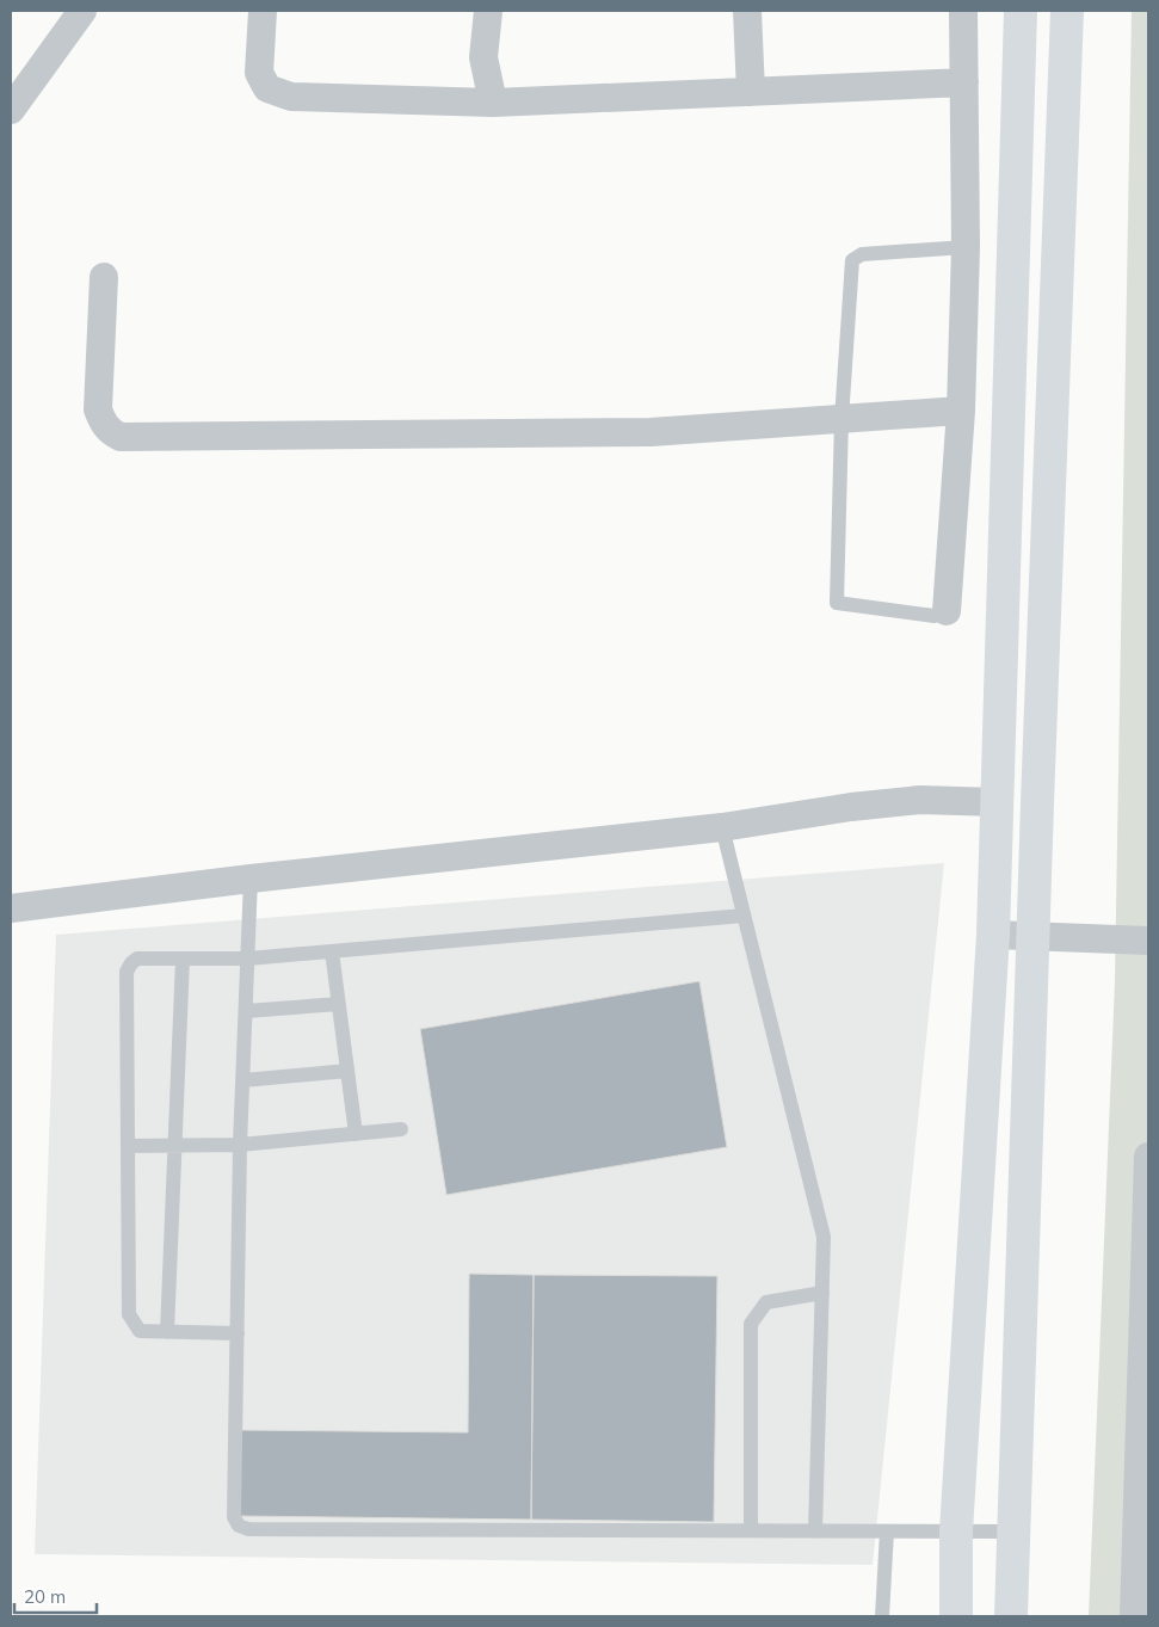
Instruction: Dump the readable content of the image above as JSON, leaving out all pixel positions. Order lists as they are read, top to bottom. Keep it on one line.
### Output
{"scale_bar":"20 m"}
